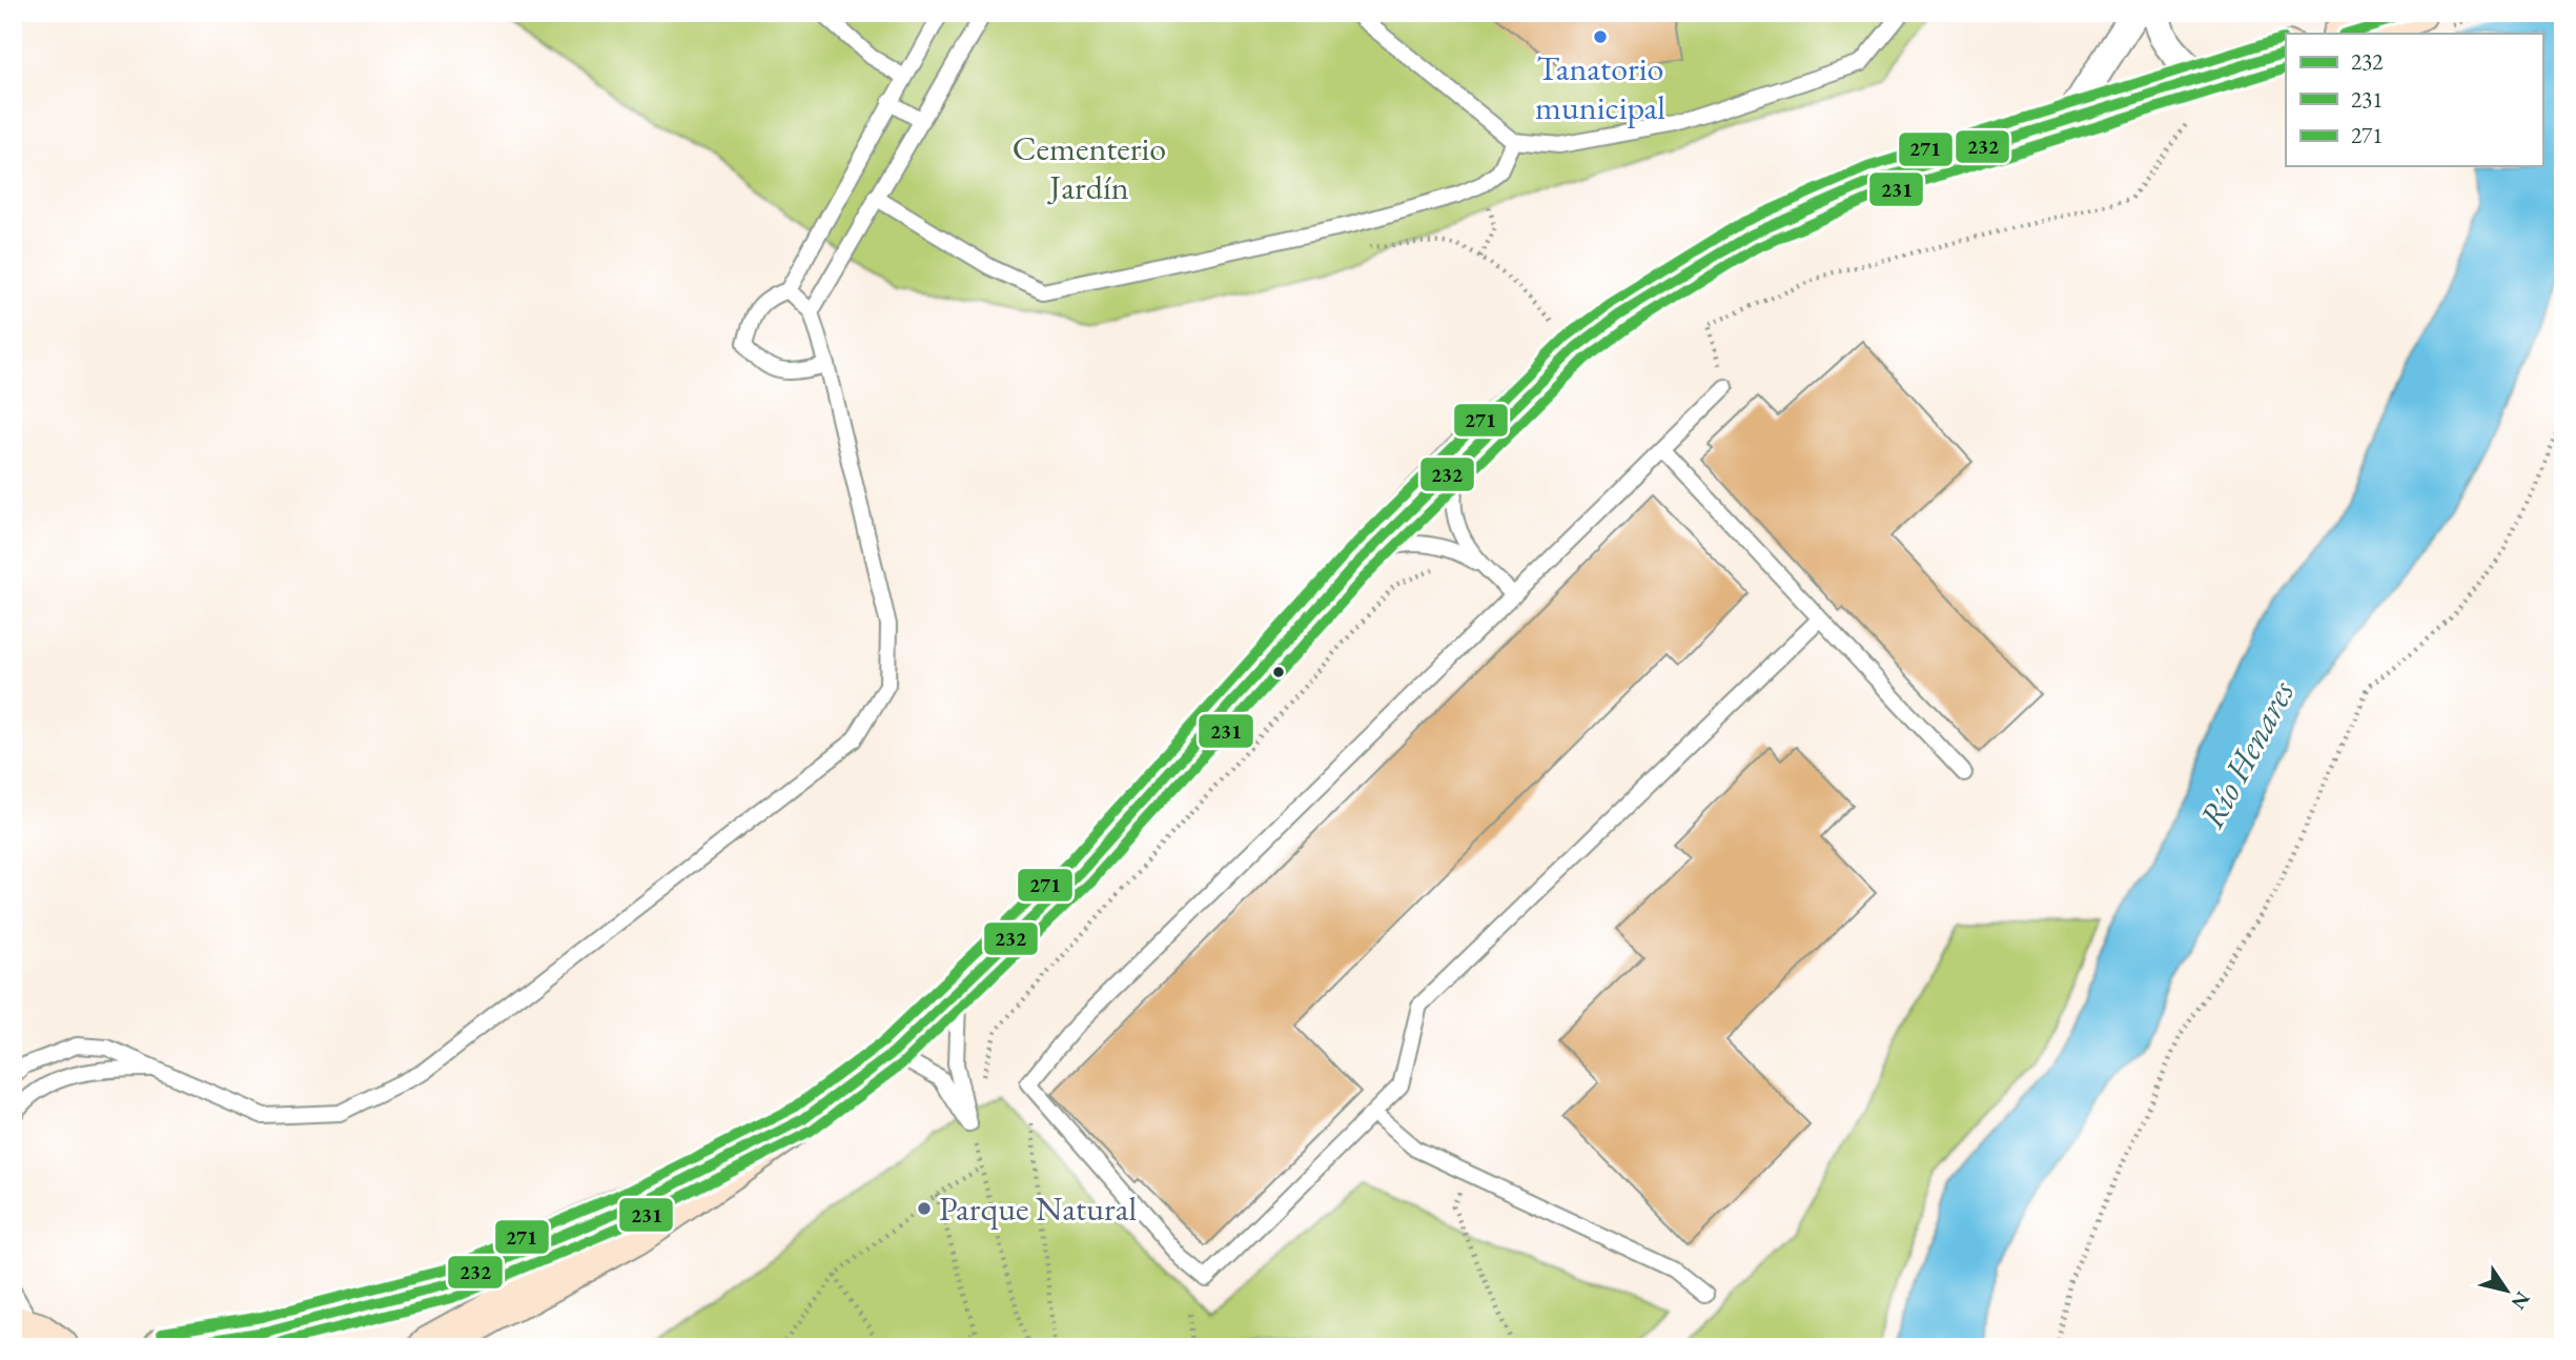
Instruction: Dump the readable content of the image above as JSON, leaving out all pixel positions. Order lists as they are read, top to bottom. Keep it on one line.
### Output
{"water":["Río Henares"],"parks":["Cementerio Jardín"],"places":["Tanatorio municipal","Parque Natural"],"lines":["transit line 232","transit line 271","transit line 231"],"legend":["232","231","271"],"north":"bottom right"}
